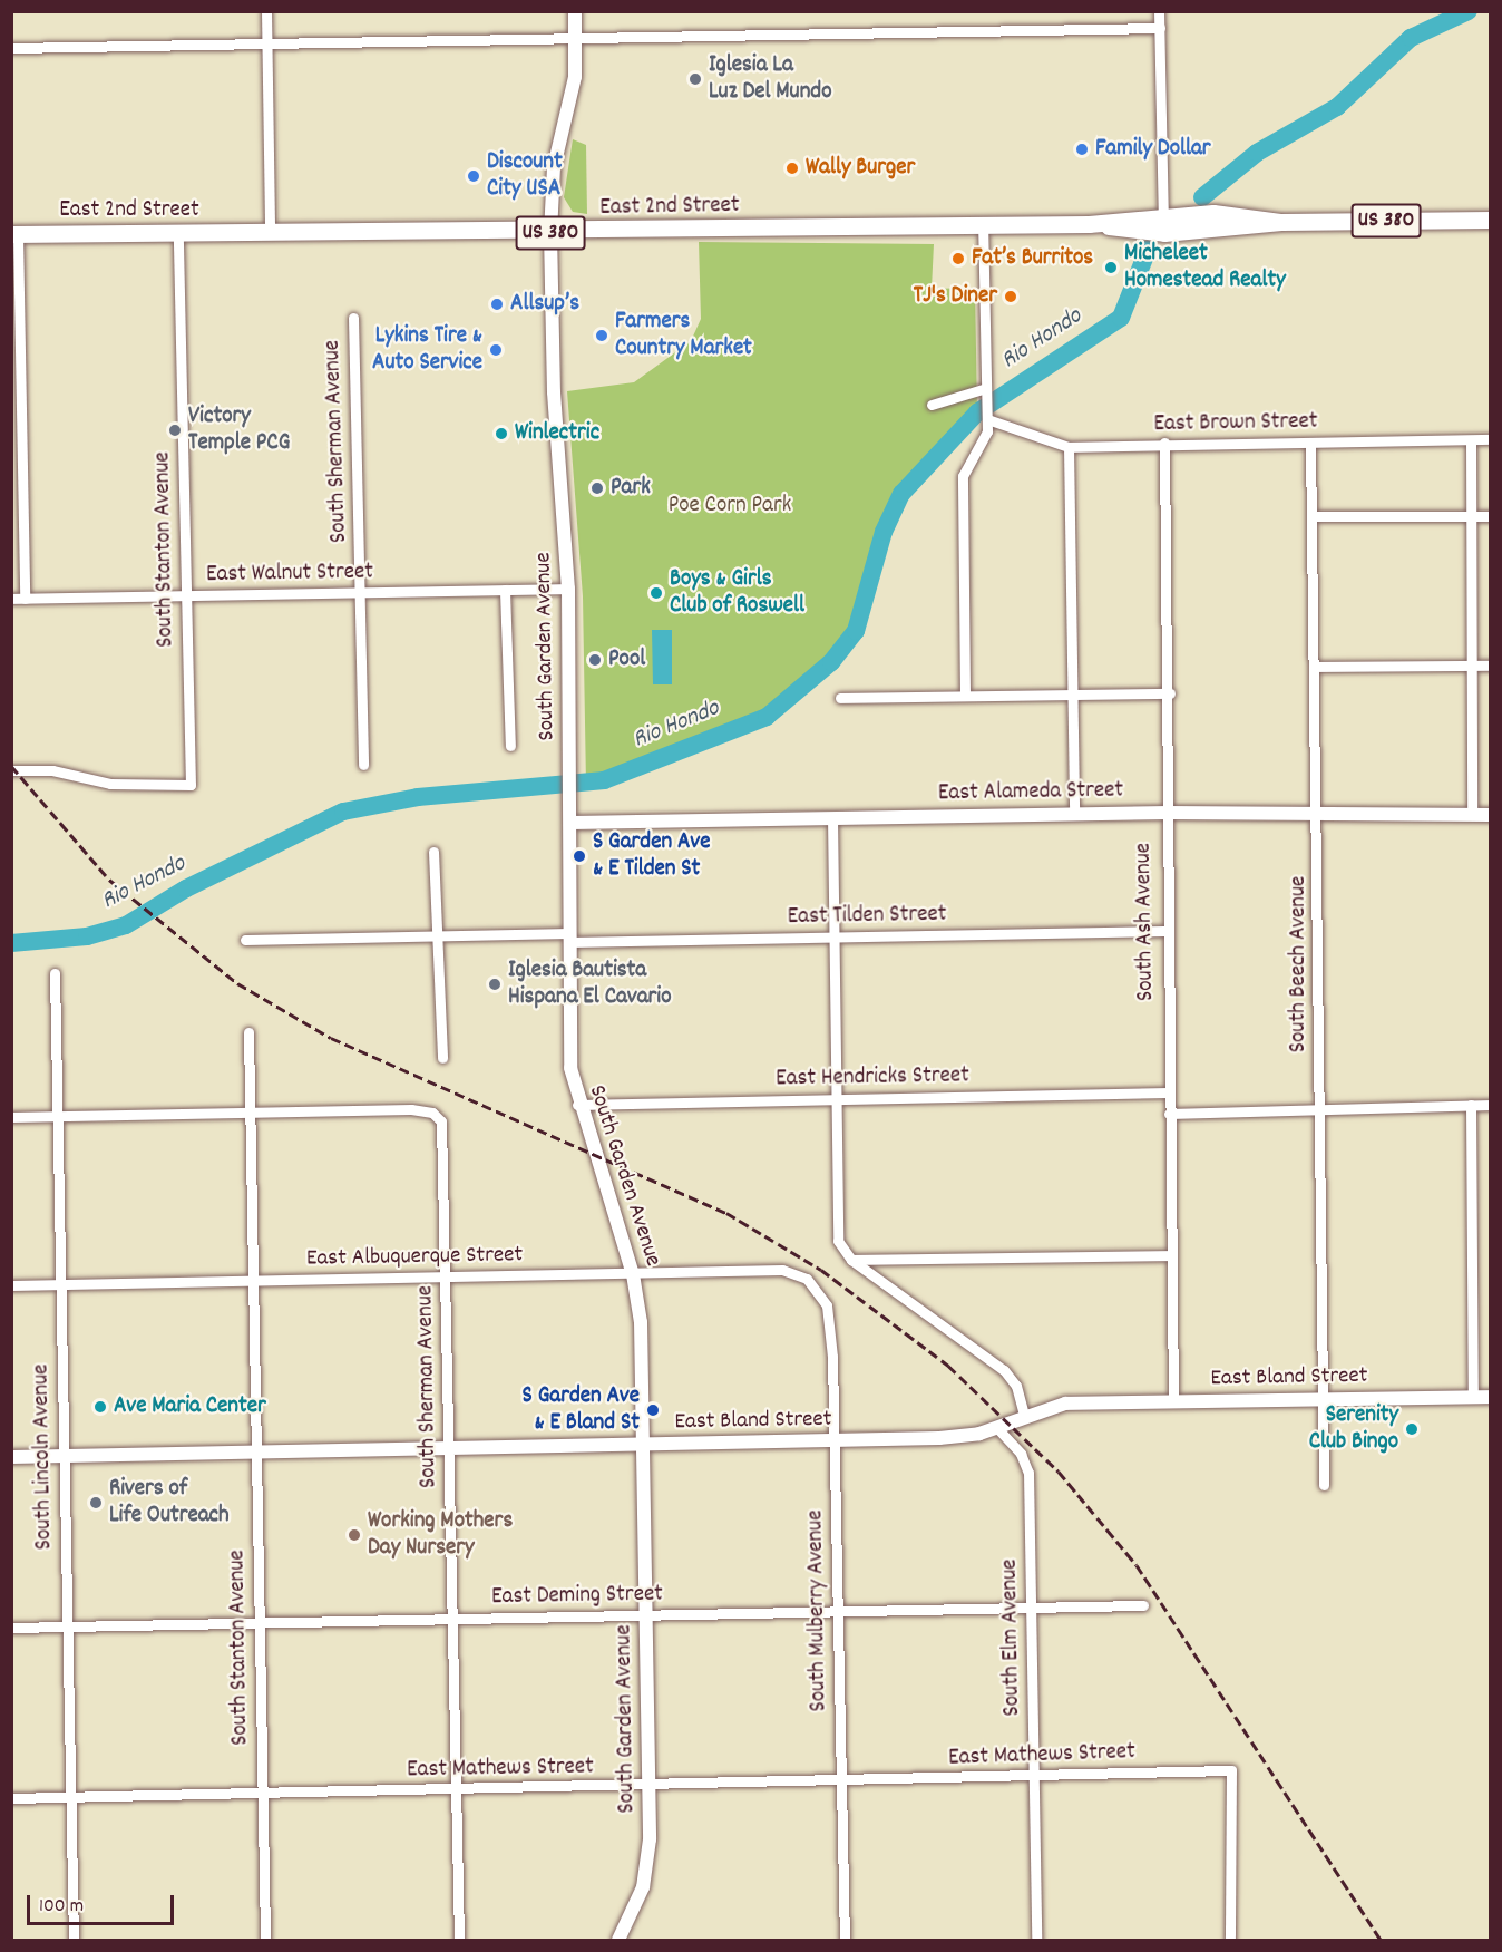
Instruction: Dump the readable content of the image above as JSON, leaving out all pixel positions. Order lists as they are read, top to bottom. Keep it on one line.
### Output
{"streets":{"main road":["East 2nd Street","US 380"],"street":["East Brown Street","South Sherman Avenue","South Stanton Avenue","East Walnut Street","South Garden Avenue","East Alameda Street","East Tilden Street","South Ash Avenue","South Beech Avenue","East Hendricks Street","East Albuquerque Street","East Bland Street","South Lincoln Avenue","East Deming Street","South Mulberry Avenue","South Elm Avenue","East Mathews Street"]},"crossings":[["East 2nd Street","South Stanton Avenue"],["East 2nd Street","South Garden Avenue"],["East Brown Street","South Ash Avenue"],["East Brown Street","South Beech Avenue"],["South Sherman Avenue","South Stanton Avenue"],["South Sherman Avenue","East Walnut Street"],["South Sherman Avenue","East Albuquerque Street"],["South Sherman Avenue","East Bland Street"],["South Sherman Avenue","East Deming Street"],["South Sherman Avenue","East Mathews Street"],["South Stanton Avenue","East Walnut Street"],["South Stanton Avenue","East Albuquerque Street"],["South Stanton Avenue","East Bland Street"],["South Stanton Avenue","East Deming Street"],["South Stanton Avenue","East Mathews Street"],["East Walnut Street","South Garden Avenue"],["South Garden Avenue","East Alameda Street"],["South Garden Avenue","East Tilden Street"],["South Garden Avenue","East Hendricks Street"],["South Garden Avenue","East Albuquerque Street"],["South Garden Avenue","East Bland Street"],["South Garden Avenue","East Deming Street"],["South Garden Avenue","East Mathews Street"],["East Alameda Street","South Ash Avenue"],["East Alameda Street","South Beech Avenue"],["East Tilden Street","South Ash Avenue"],["South Ash Avenue","East Hendricks Street"],["South Ash Avenue","East Bland Street"],["South Beech Avenue","East Bland Street"],["East Albuquerque Street","South Lincoln Avenue"],["East Albuquerque Street","South Mulberry Avenue"],["East Bland Street","South Lincoln Avenue"],["East Bland Street","South Mulberry Avenue"],["East Bland Street","South Elm Avenue"],["South Lincoln Avenue","East Deming Street"],["South Lincoln Avenue","East Mathews Street"],["East Deming Street","South Mulberry Avenue"],["East Deming Street","South Elm Avenue"],["South Mulberry Avenue","East Mathews Street"],["South Elm Avenue","East Mathews Street"]],"water":["Rio Hondo"],"parks":["Poe Corn Park"],"places":["Iglesia La Luz Del Mundo","Family Dollar","Wally Burger","Discount City USA","Fat’s Burritos","Micheleet Homestead Realty","TJ's Diner","Allsup’s","Farmers Country Market","Lykins Tire & Auto Service","Victory Temple PCG","Winlectric","Park","Boys & Girls Club of Roswell","Pool","S Garden Ave & E Tilden St","Iglesia Bautista Hispana El Cavario","Ave Maria Center","S Garden Ave & E Bland St","Serenity Club Bingo","Rivers of Life Outreach","Working Mothers Day Nursery"],"scale_bar":"100 m"}
